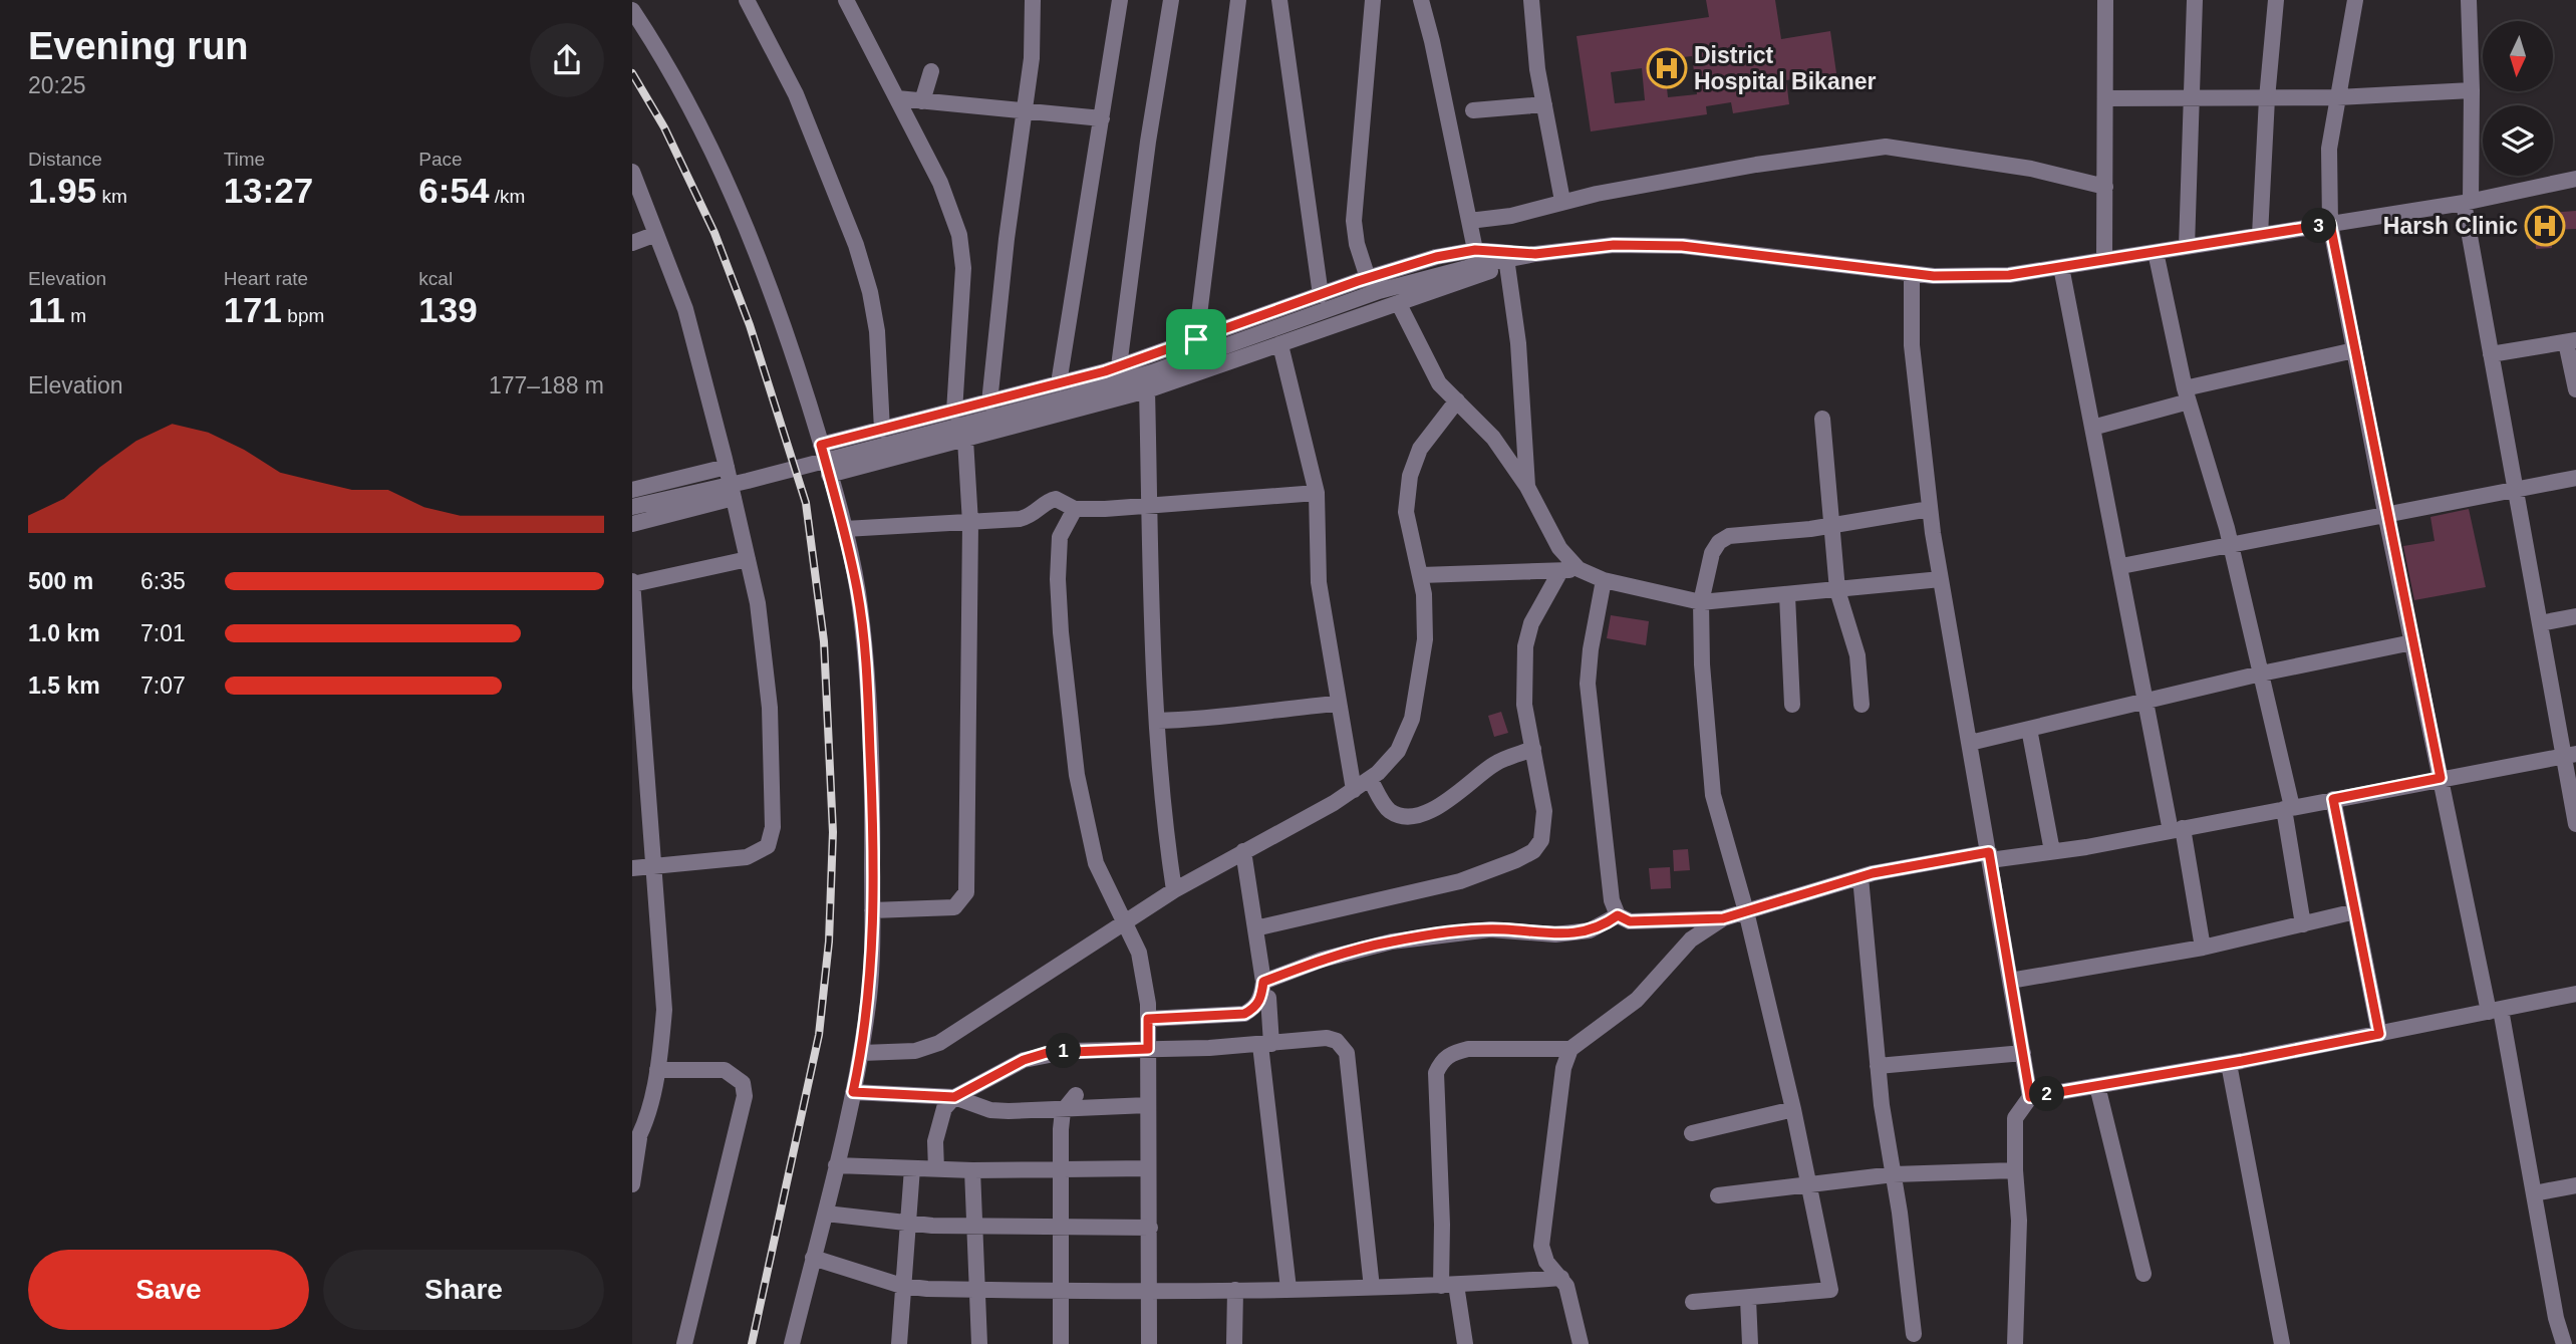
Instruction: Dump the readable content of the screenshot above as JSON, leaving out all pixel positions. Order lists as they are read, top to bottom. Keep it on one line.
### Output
{"places":{"hospital":["District Hospital Bikaner","Harsh Clinic"]},"north":"bottom","page":{"heading":["Evening run","20:25"],"stats":[["Distance","1.95 km"],["Time","13:27"],["Pace","6:54 /km"],["Elevation","11 m"],["Heart rate","171 bpm"],["kcal","139"]],"pins":["3","1","2"],"chart":["Elevation","177–188 m"],"list":[{"name":"500 m","note":"6:35"},{"name":"1.0 km","note":"7:01"},{"name":"1.5 km","note":"7:07"}],"buttons":["Save","Share"]}}
